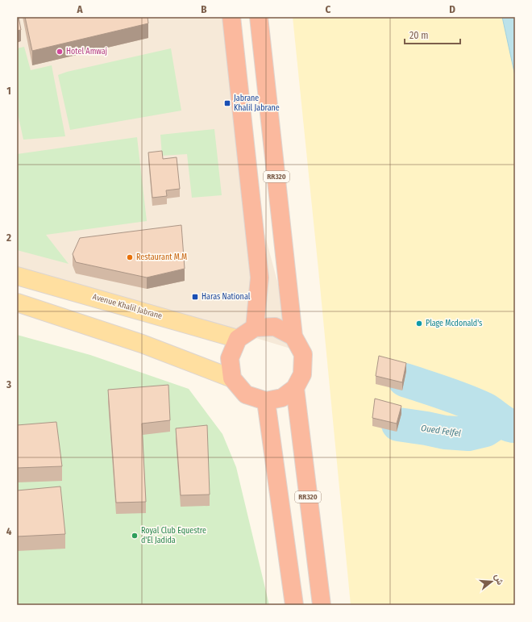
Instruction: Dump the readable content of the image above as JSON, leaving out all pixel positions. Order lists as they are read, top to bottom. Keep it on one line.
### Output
{"streets":{"highway":["RR320"],"main road":["Avenue Khalil Jabrane"]},"crossings":[["RR320","Avenue Khalil Jabrane"]],"water":["Oued Felfel"],"places":{"other":["Hotel Amwaj","Restaurant M.M","Plage Mcdonald's","Royal Club Equestre d'El Jadida"],"transit":["Jabrane Khalil Jabrane","Haras National"]},"scale_bar":"20 m","north":"right","grid":{"columns":["A","B","C","D"],"rows":["1","2","3","4"]}}
